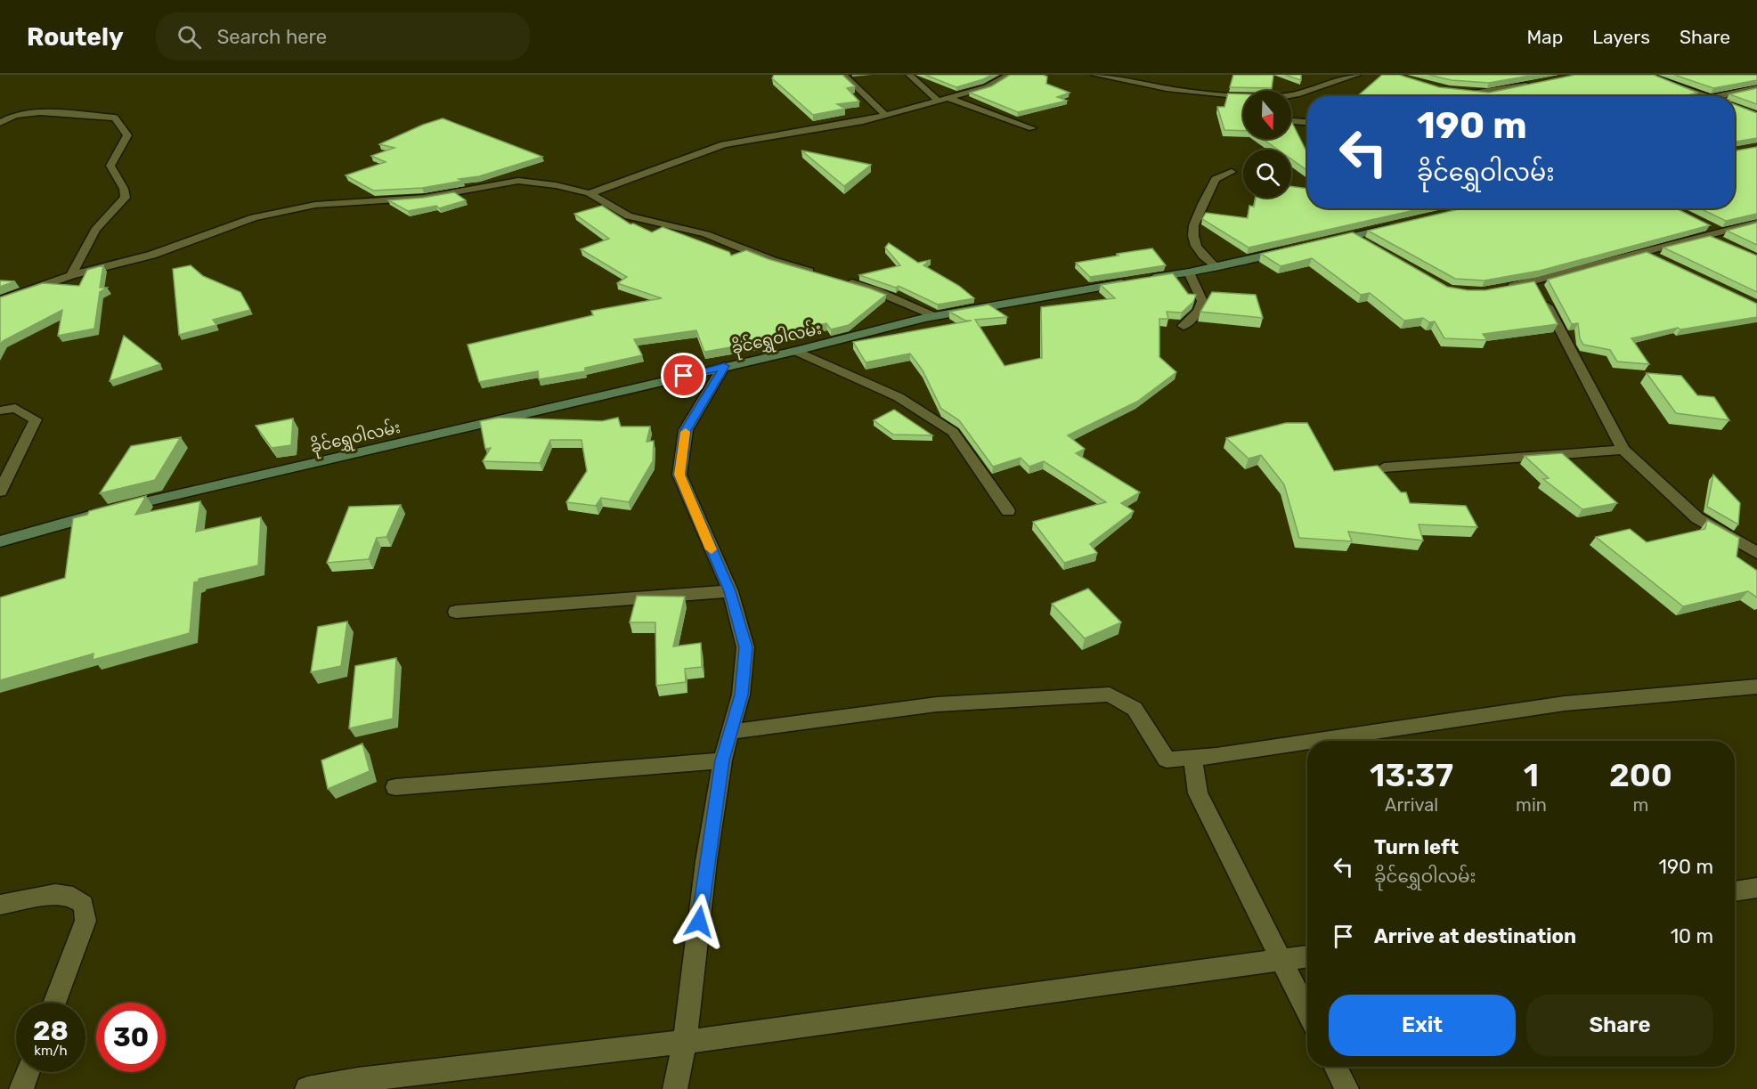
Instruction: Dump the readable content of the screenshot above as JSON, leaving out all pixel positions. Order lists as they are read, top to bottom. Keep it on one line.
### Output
{"streets":{"street":["ခိုင်ရွှေဝါလမ်း"]},"north":"bottom","page":{"header":"Routely","search":"Search here","nav":["Map","Layers","Share"],"turn":["190 m","ခိုင်ရွှေဝါလမ်း"],"eta":["13:37","Arrival","1","min","200","m"],"list":[{"name":"Turn left","note":"ခိုင်ရွှေဝါလမ်း","value":"190 m"},{"name":"Arrive at destination","value":"10 m"}],"buttons":["Exit","Share"],"speed":"28 km/h","limit":"30"}}
